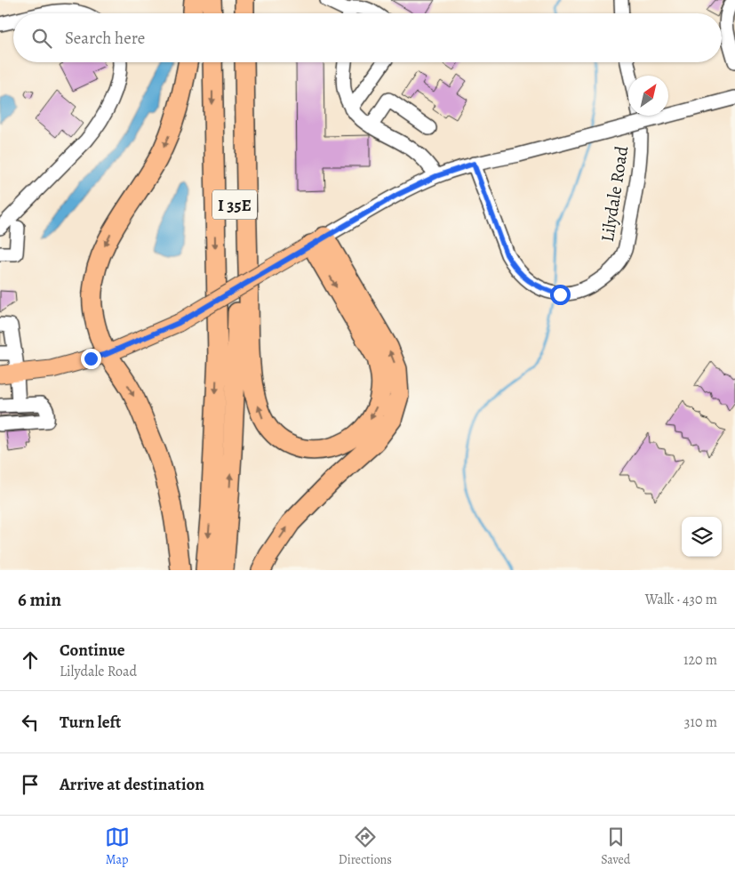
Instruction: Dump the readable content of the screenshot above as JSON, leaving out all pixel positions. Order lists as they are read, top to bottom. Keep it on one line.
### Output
{"streets":{"highway":["I 35E"],"street":["Lilydale Road"]},"north":"top right","page":{"search":"Search here","heading":["6 min","Walk · 430 m"],"list":[["Continue","Lilydale Road","120 m"],["Turn left","310 m"],"Arrive at destination"],"nav":["Map","Directions","Saved"]}}
